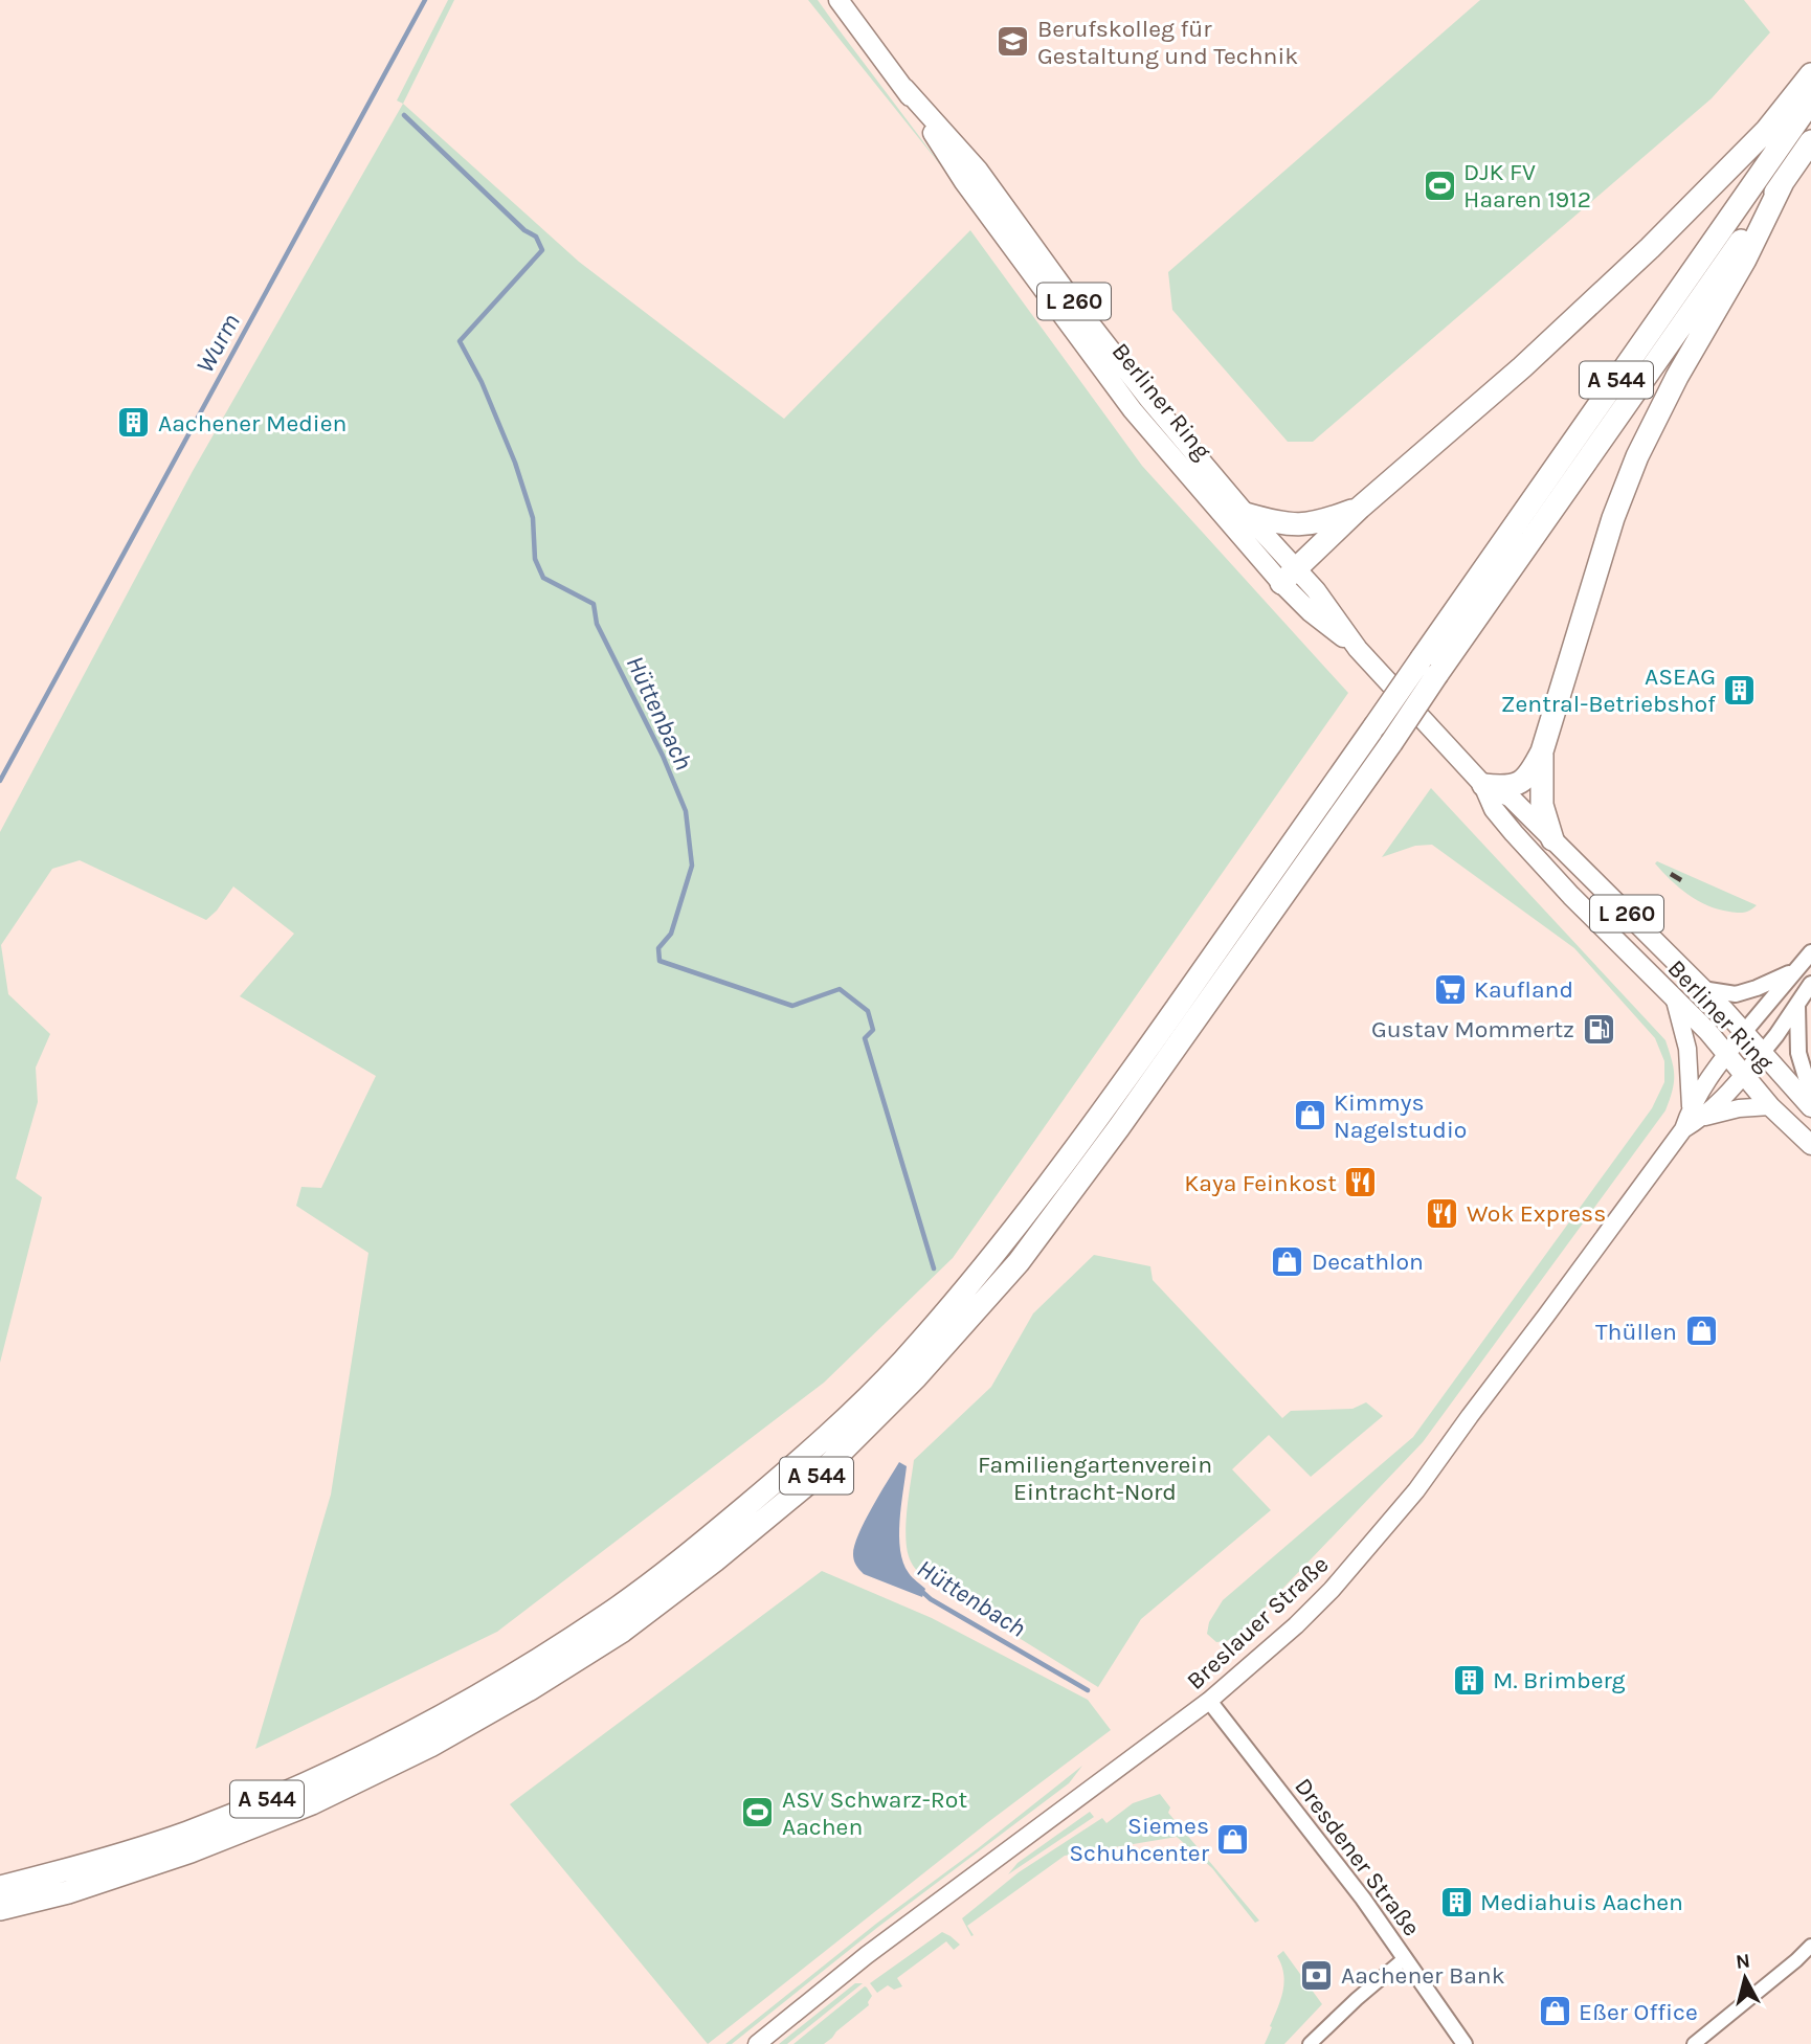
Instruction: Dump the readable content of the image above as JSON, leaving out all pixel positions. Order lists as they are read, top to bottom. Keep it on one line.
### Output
{"streets":{"highway":["A 544"],"main road":["L 260","Berliner Ring","Breslauer Straße"],"street":["Dresdener Straße"]},"crossings":[["Berliner Ring","Breslauer Straße"],["Breslauer Straße","Dresdener Straße"]],"water":["Wurm","Hüttenbach"],"parks":["Familiengartenverein Eintracht-Nord"],"places":{"school or university":["Berufskolleg für Gestaltung und Technik"],"sports":["DJK FV Haaren 1912","ASV Schwarz-Rot Aachen"],"building":["Aachener Medien","ASEAG Zentral-Betriebshof","M. Brimberg","Mediahuis Aachen"],"supermarket":["Kaufland"],"fuel station":["Gustav Mommertz"],"shop":["Kimmys Nagelstudio","Decathlon","Thüllen","Siemes Schuhcenter","Eßer Office"],"restaurant":["Kaya Feinkost","Wok Express"],"bank":["Aachener Bank"]},"north":"top"}
